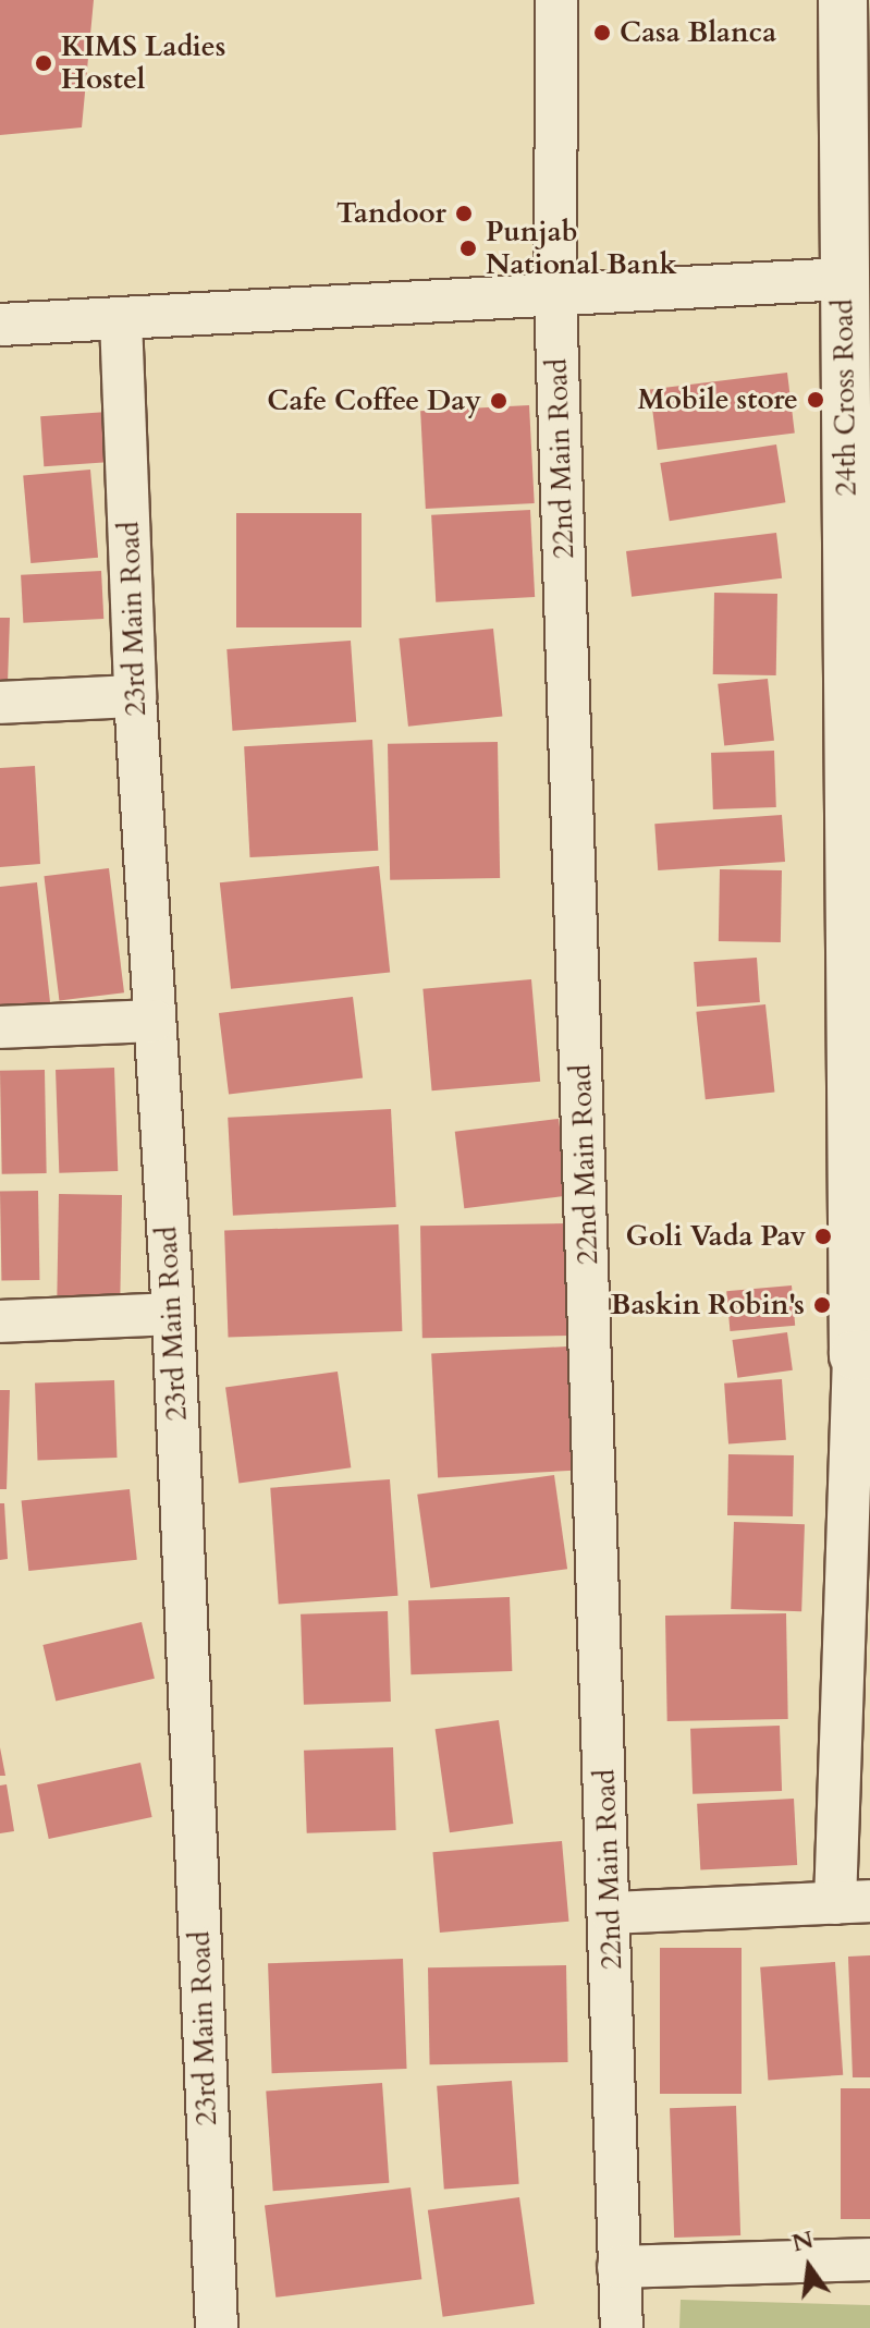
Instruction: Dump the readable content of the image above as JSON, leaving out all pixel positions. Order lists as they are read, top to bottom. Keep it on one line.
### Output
{"streets":{"street":["24th Cross Road","22nd Main Road","23rd Main Road"]},"places":["Casa Blanca","KIMS Ladies Hostel","Tandoor","Punjab National Bank","Mobile store","Cafe Coffee Day","Goli Vada Pav","Baskin Robin's"],"north":"top"}
